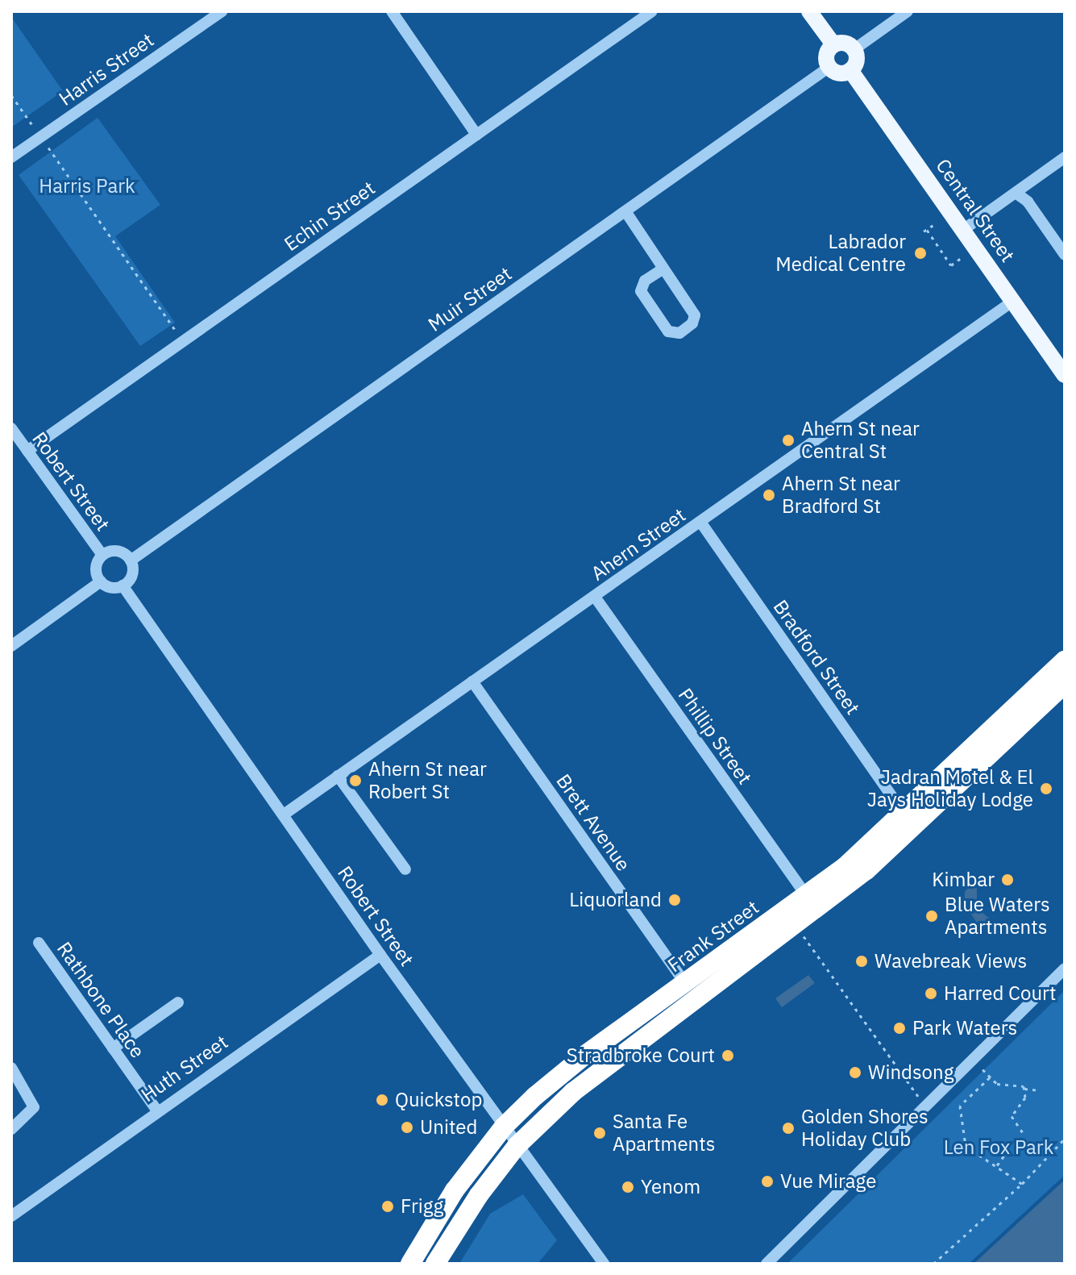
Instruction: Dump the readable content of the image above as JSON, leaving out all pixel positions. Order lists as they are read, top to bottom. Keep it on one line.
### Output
{"streets":{"highway":["Frank Street"],"main road":["Central Street"],"street":["Harris Street","Echin Street","Muir Street","Robert Street","Ahern Street","Bradford Street","Phillip Street","Brett Avenue","Rathbone Place","Huth Street"]},"crossings":[["Central Street","Muir Street"],["Central Street","Ahern Street"],["Echin Street","Robert Street"],["Muir Street","Robert Street"],["Robert Street","Ahern Street"],["Robert Street","Frank Street"],["Robert Street","Huth Street"],["Ahern Street","Bradford Street"],["Ahern Street","Phillip Street"],["Ahern Street","Brett Avenue"],["Bradford Street","Frank Street"],["Phillip Street","Frank Street"],["Brett Avenue","Frank Street"],["Rathbone Place","Huth Street"]],"parks":["Harris Park","Len Fox Park"],"places":["Labrador Medical Centre","Ahern St near Central St","Ahern St near Bradford St","Ahern St near Robert St","Jadran Motel & El Jays Holiday Lodge","Kimbar","Liquorland","Blue Waters Apartments","Wavebreak Views","Harred Court","Park Waters","Stradbroke Court","Windsong","Quickstop","United","Golden Shores Holiday Club","Santa Fe Apartments","Vue Mirage","Yenom","Frigg"]}
